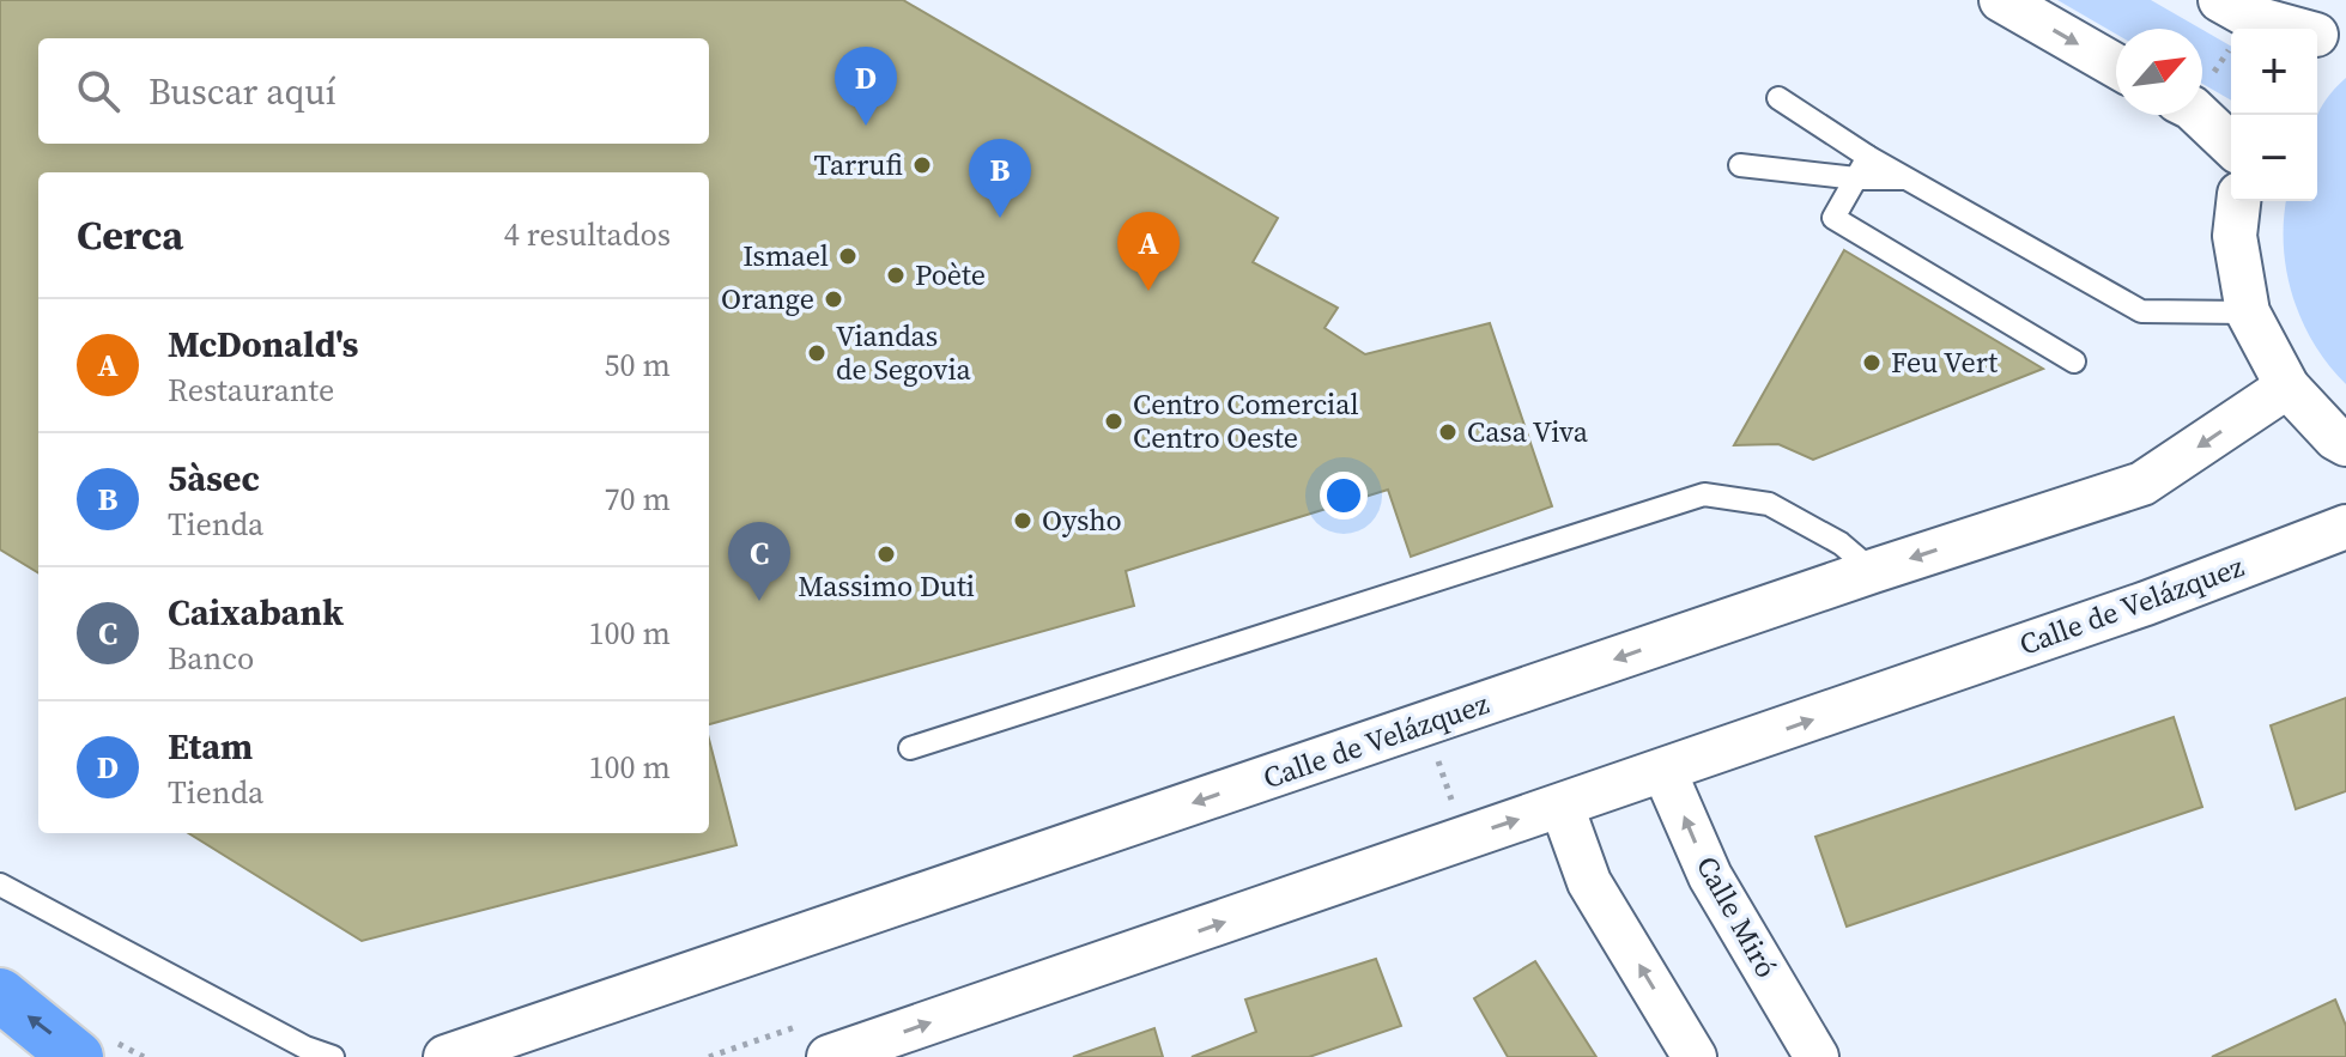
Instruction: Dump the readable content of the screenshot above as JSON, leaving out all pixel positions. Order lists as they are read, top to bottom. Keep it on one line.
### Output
{"streets":{"street":["Calle de Velázquez","Calle Miró"]},"crossings":[["Calle de Velázquez","Calle Miró"]],"places":["Tarrufi","Ismael","Poète","Orange","Viandas de Segovia","Feu Vert","Centro Comercial Centro Oeste","Casa Viva","Oysho","Massimo Duti"],"north":"top right","page":{"map_buttons":["+","−"],"search":"Buscar aquí","pins":["D","B","A","C"],"heading":["Cerca","4 resultados"],"list":[{"mark":"A","name":"McDonald's","note":"Restaurante","value":"50 m"},{"mark":"B","name":"5àsec","note":"Tienda","value":"70 m"},{"mark":"C","name":"Caixabank","note":"Banco","value":"100 m"},{"mark":"D","name":"Etam","note":"Tienda","value":"100 m"}]}}
